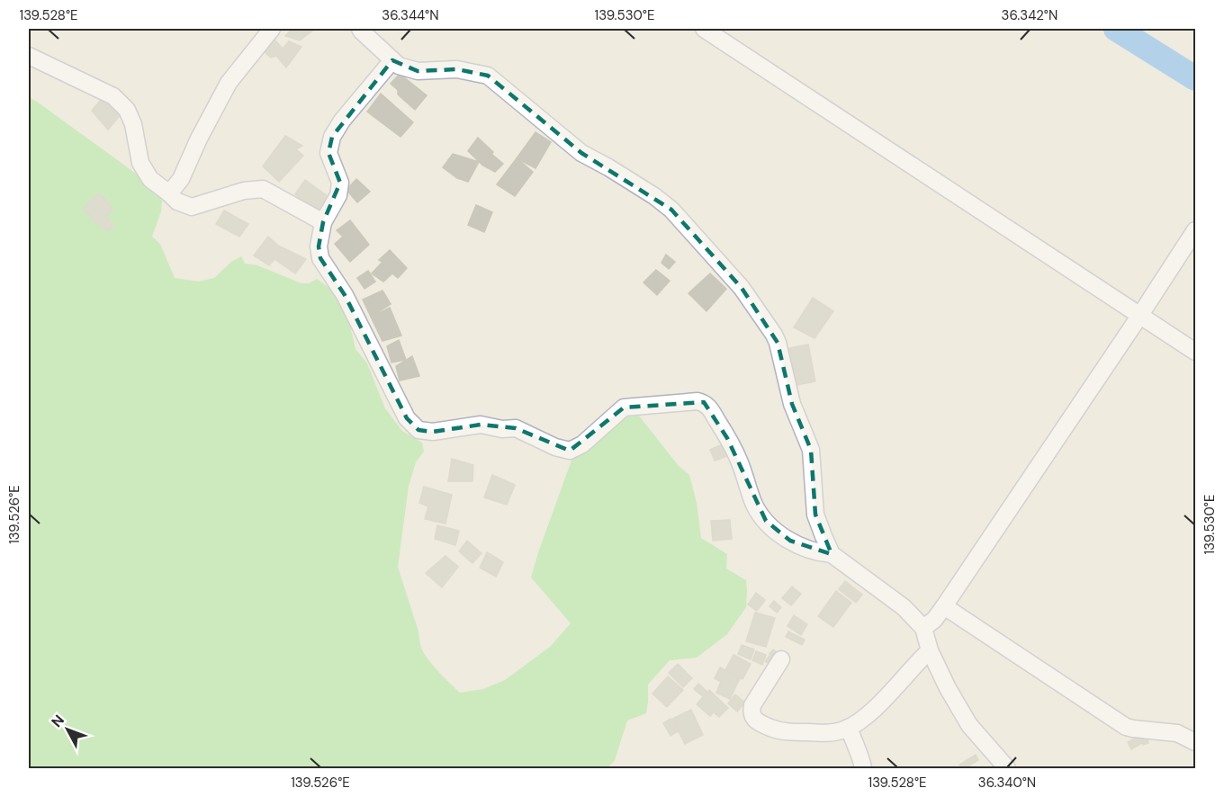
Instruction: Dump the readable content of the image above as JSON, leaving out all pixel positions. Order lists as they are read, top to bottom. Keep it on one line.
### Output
{"north":"top left","coordinates":["139.528°E","36.344°N","139.530°E","36.342°N","139.526°E","36.340°N"]}
